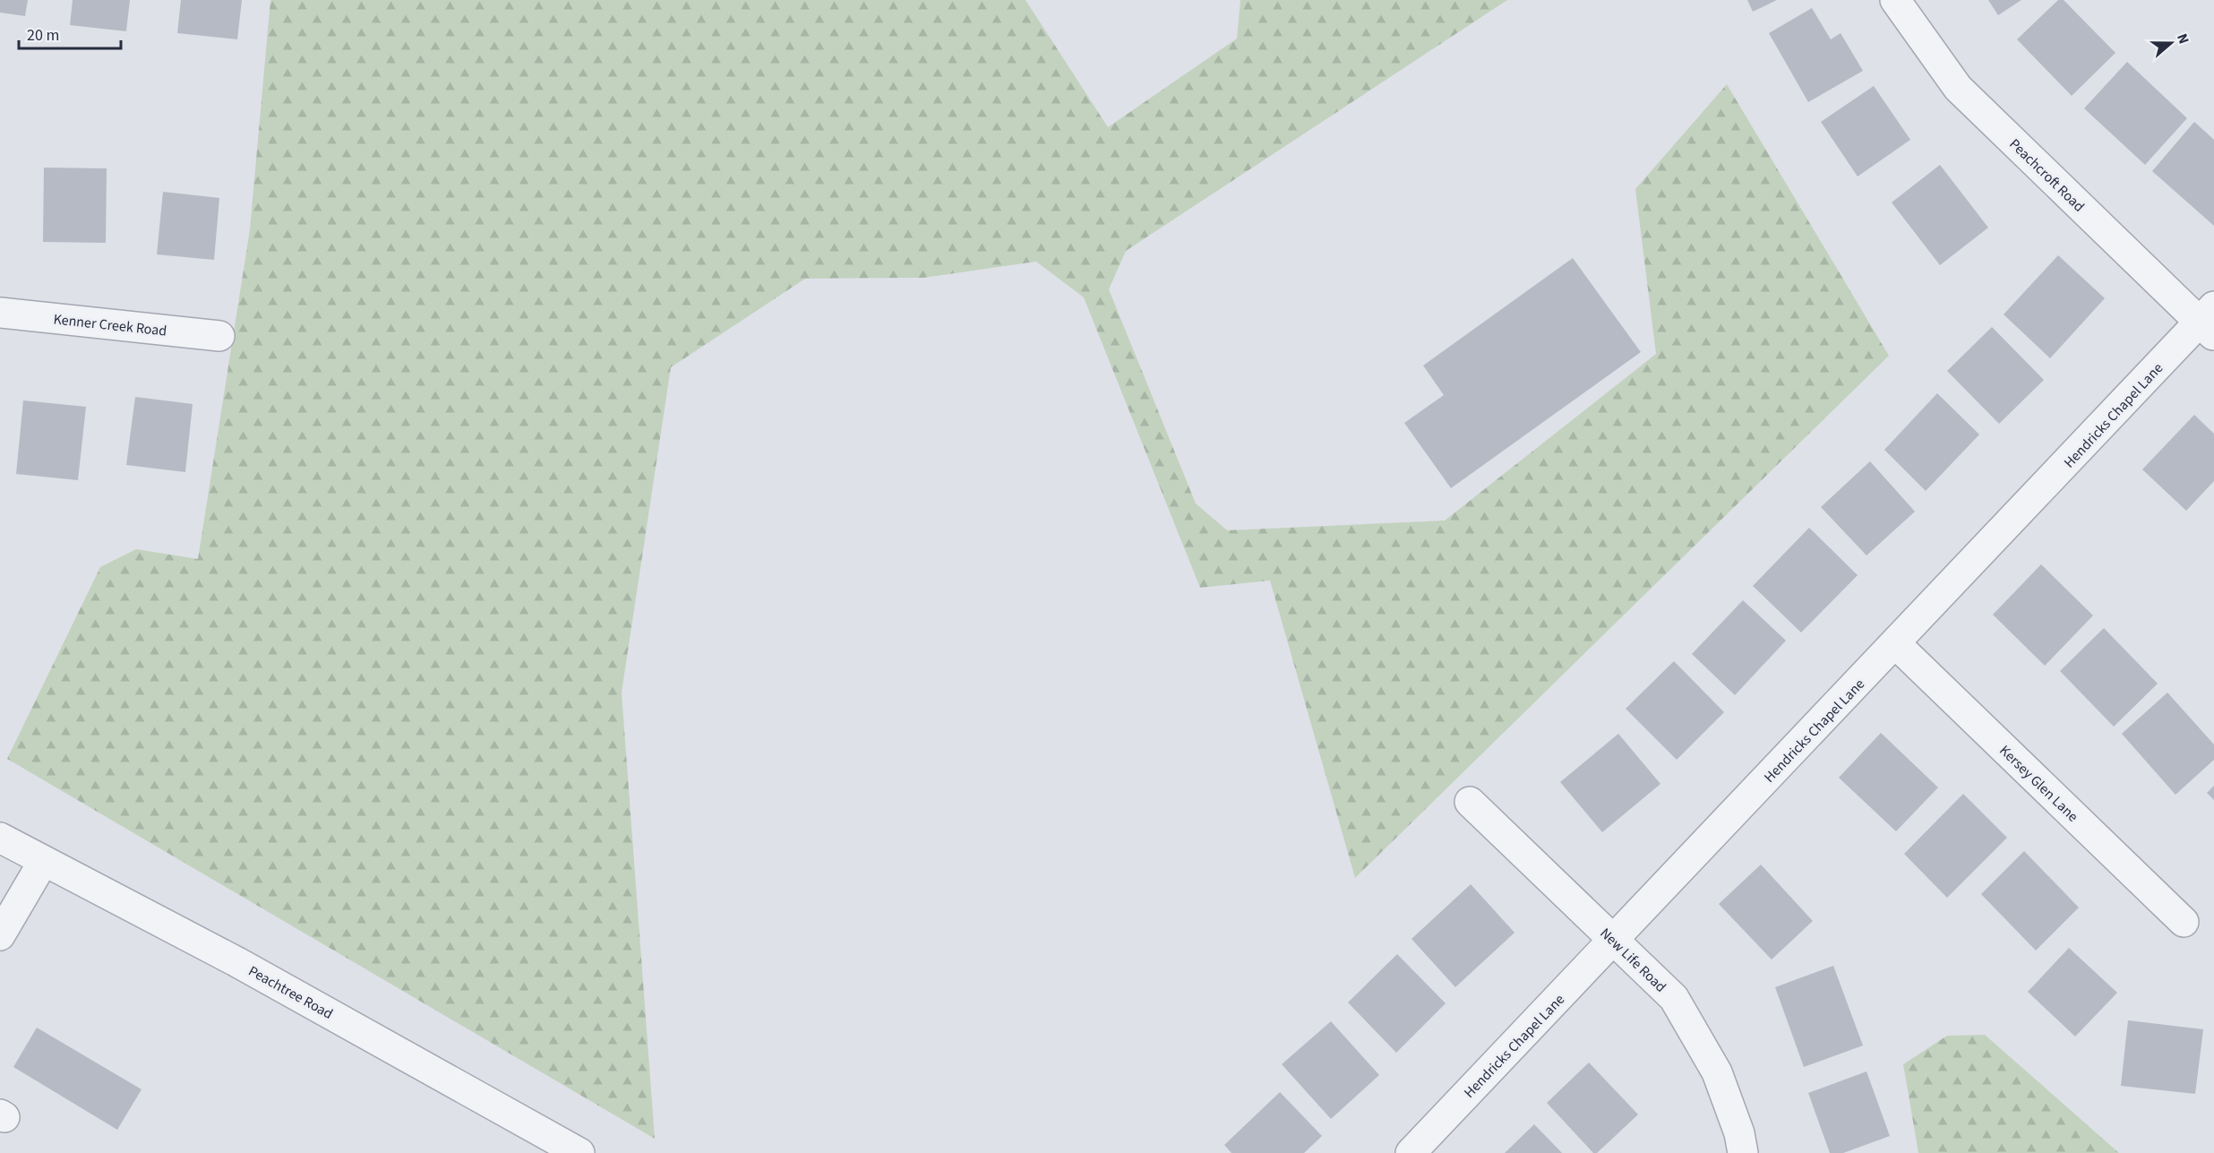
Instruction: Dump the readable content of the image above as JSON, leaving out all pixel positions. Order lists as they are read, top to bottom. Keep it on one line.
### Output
{"streets":{"street":["Peachcroft Road","Kenner Creek Road","Hendricks Chapel Lane","Kersey Glen Lane","New Life Road","Peachtree Road"]},"crossings":[["Peachcroft Road","Hendricks Chapel Lane"],["Hendricks Chapel Lane","Kersey Glen Lane"],["Hendricks Chapel Lane","New Life Road"]],"scale_bar":"20 m","north":"right"}
